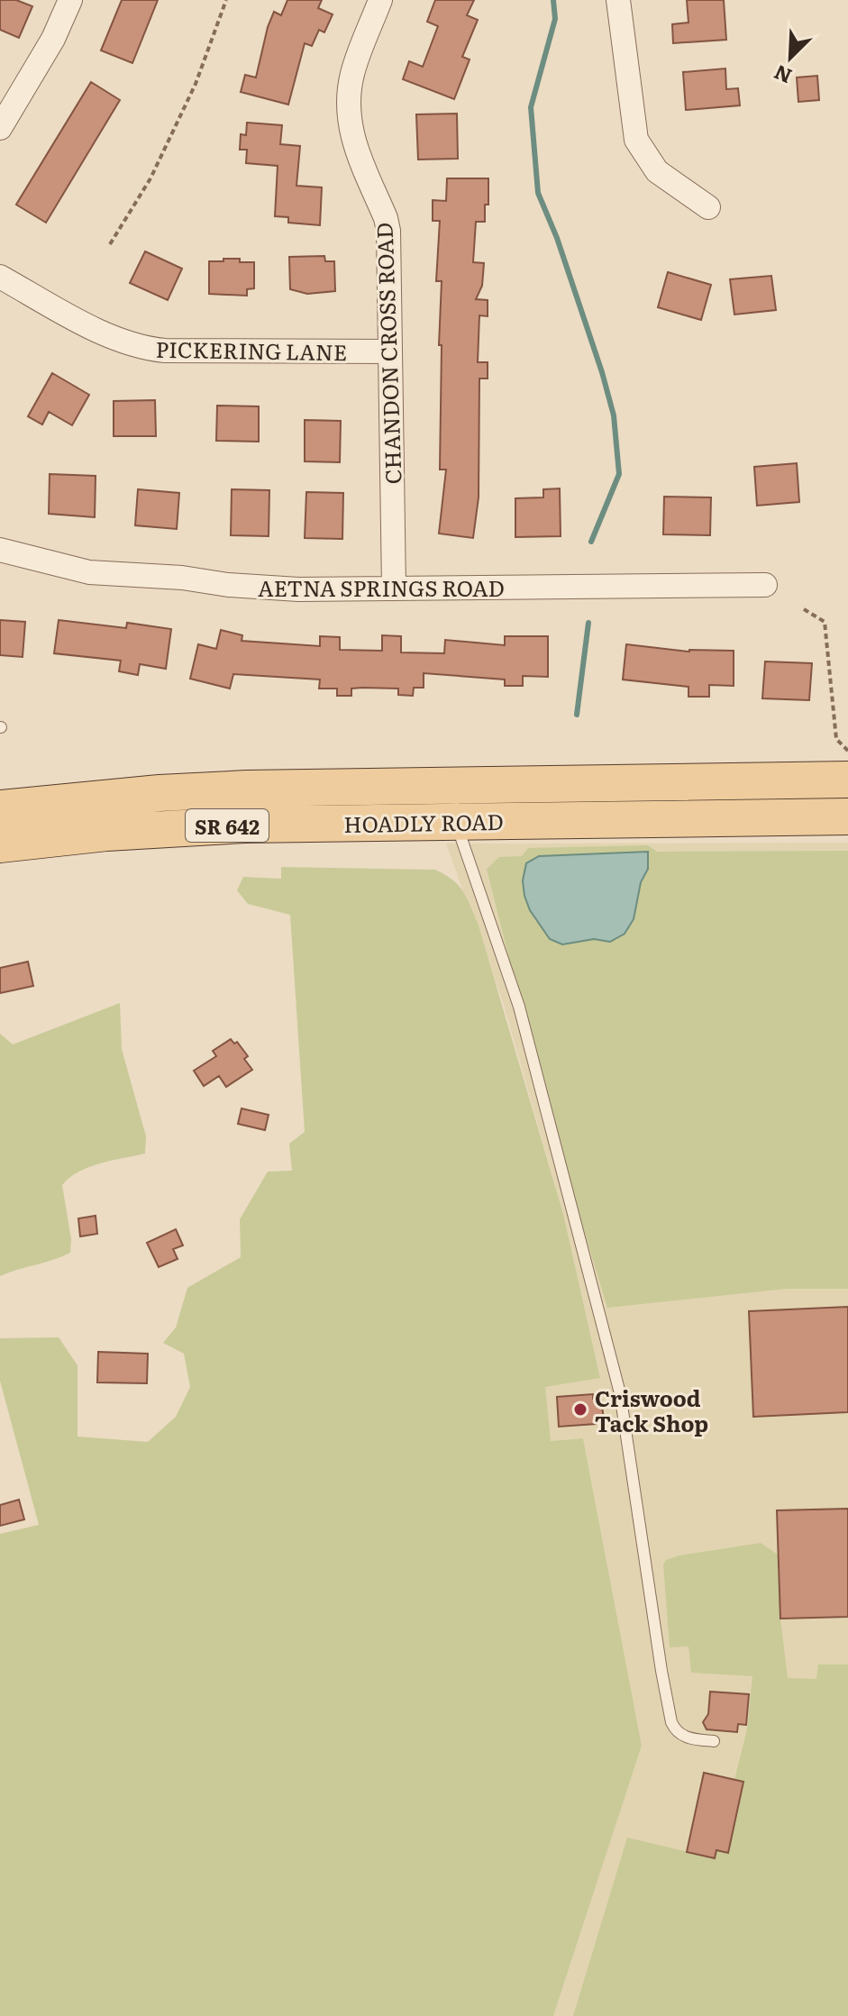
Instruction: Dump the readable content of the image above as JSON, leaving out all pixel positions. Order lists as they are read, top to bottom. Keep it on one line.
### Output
{"streets":{"main road":["HOADLY ROAD","SR 642"],"street":["PICKERING LANE","CHANDON CROSS ROAD","AETNA SPRINGS ROAD"]},"crossings":[["PICKERING LANE","CHANDON CROSS ROAD"],["CHANDON CROSS ROAD","AETNA SPRINGS ROAD"]],"places":["Criswood Tack Shop"],"north":"bottom left"}
